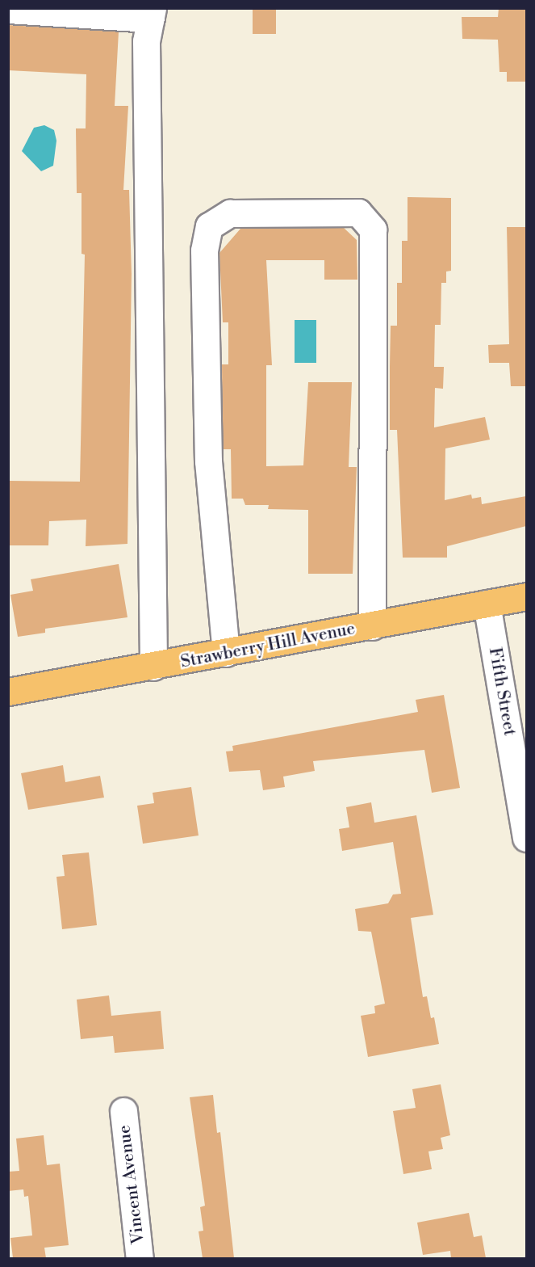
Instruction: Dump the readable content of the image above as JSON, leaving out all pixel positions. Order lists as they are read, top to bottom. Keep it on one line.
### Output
{"streets":{"main road":["Strawberry Hill Avenue"],"street":["Fifth Street","Vincent Avenue"]},"crossings":[["Strawberry Hill Avenue","Fifth Street"]]}
